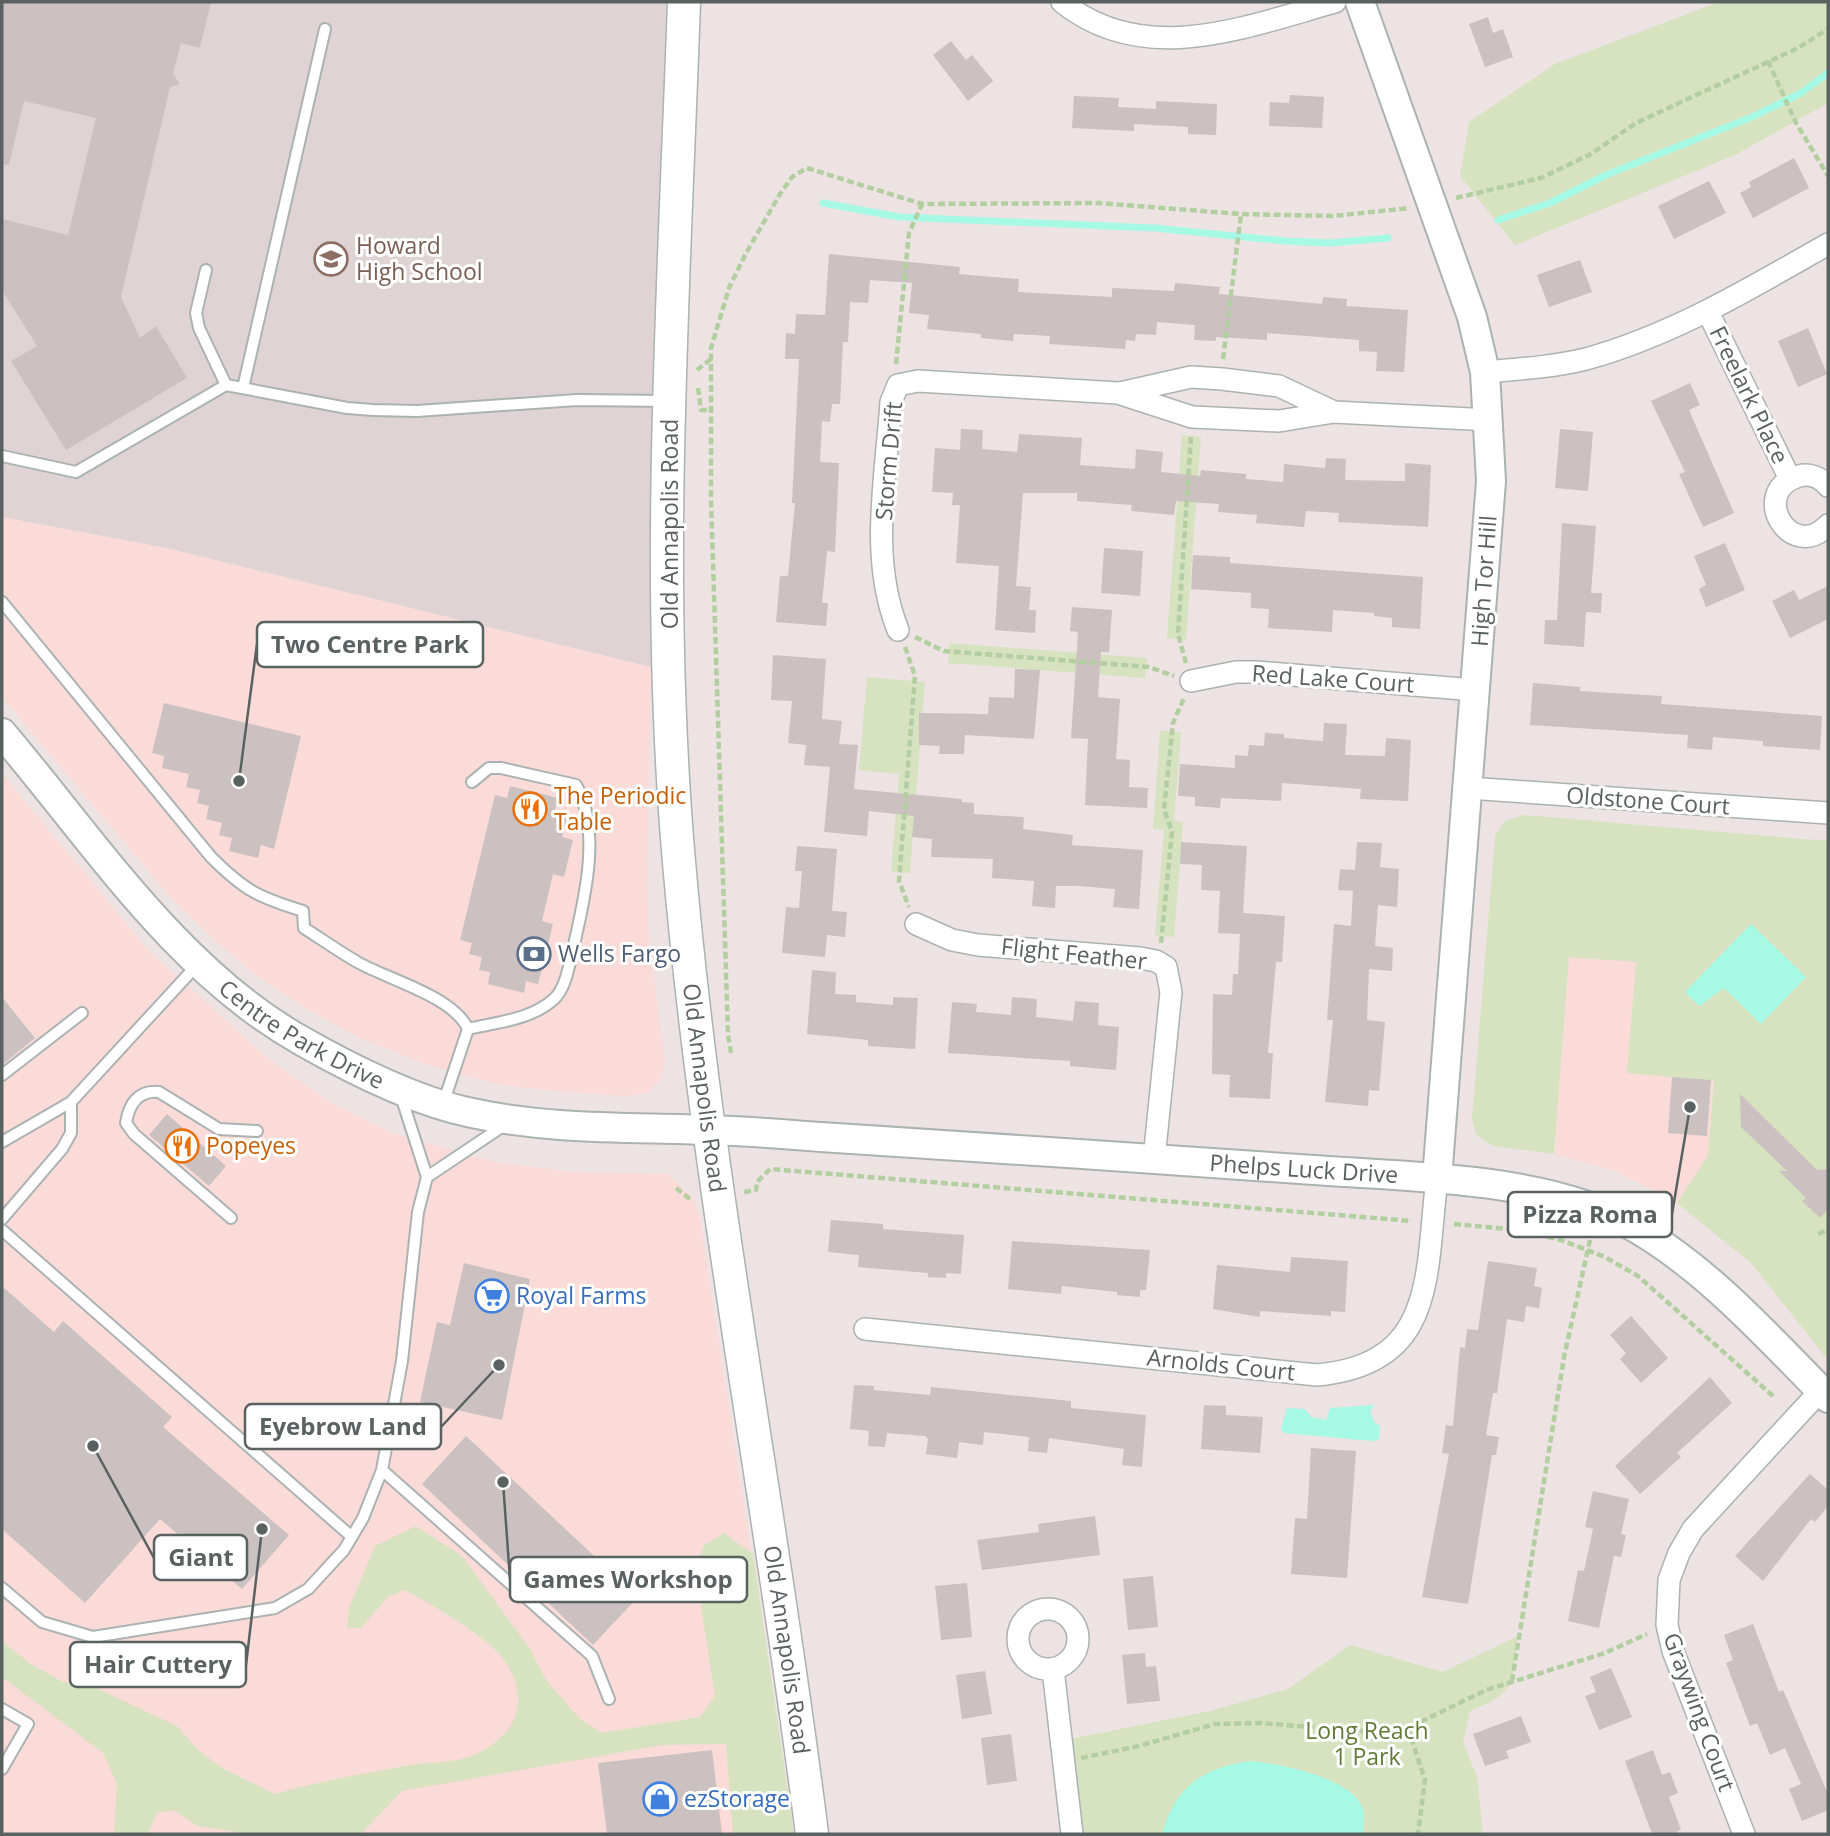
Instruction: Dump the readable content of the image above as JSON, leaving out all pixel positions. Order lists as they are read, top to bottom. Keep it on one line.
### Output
{"streets":{"main road":["Old Annapolis Road"],"street":["Freelark Place","Storm Drift","High Tor Hill","Red Lake Court","Oldstone Court","Flight Feather","Centre Park Drive","Phelps Luck Drive","Arnolds Court","Graywing Court"]},"crossings":[["Storm Drift","High Tor Hill"],["Old Annapolis Road","Centre Park Drive"],["Old Annapolis Road","Phelps Luck Drive"],["High Tor Hill","Red Lake Court"],["High Tor Hill","Oldstone Court"],["High Tor Hill","Phelps Luck Drive"],["High Tor Hill","Arnolds Court"],["Flight Feather","Phelps Luck Drive"],["Centre Park Drive","Phelps Luck Drive"],["Phelps Luck Drive","Arnolds Court"],["Phelps Luck Drive","Graywing Court"]],"parks":["Long Reach 1 Park"],"places":{"school or university":["Howard High School"],"other":["Two Centre Park","Pizza Roma","Eyebrow Land","Giant","Games Workshop","Hair Cuttery"],"restaurant":["The Periodic Table","Popeyes"],"bank":["Wells Fargo"],"supermarket":["Royal Farms"],"shop":["ezStorage"]}}
